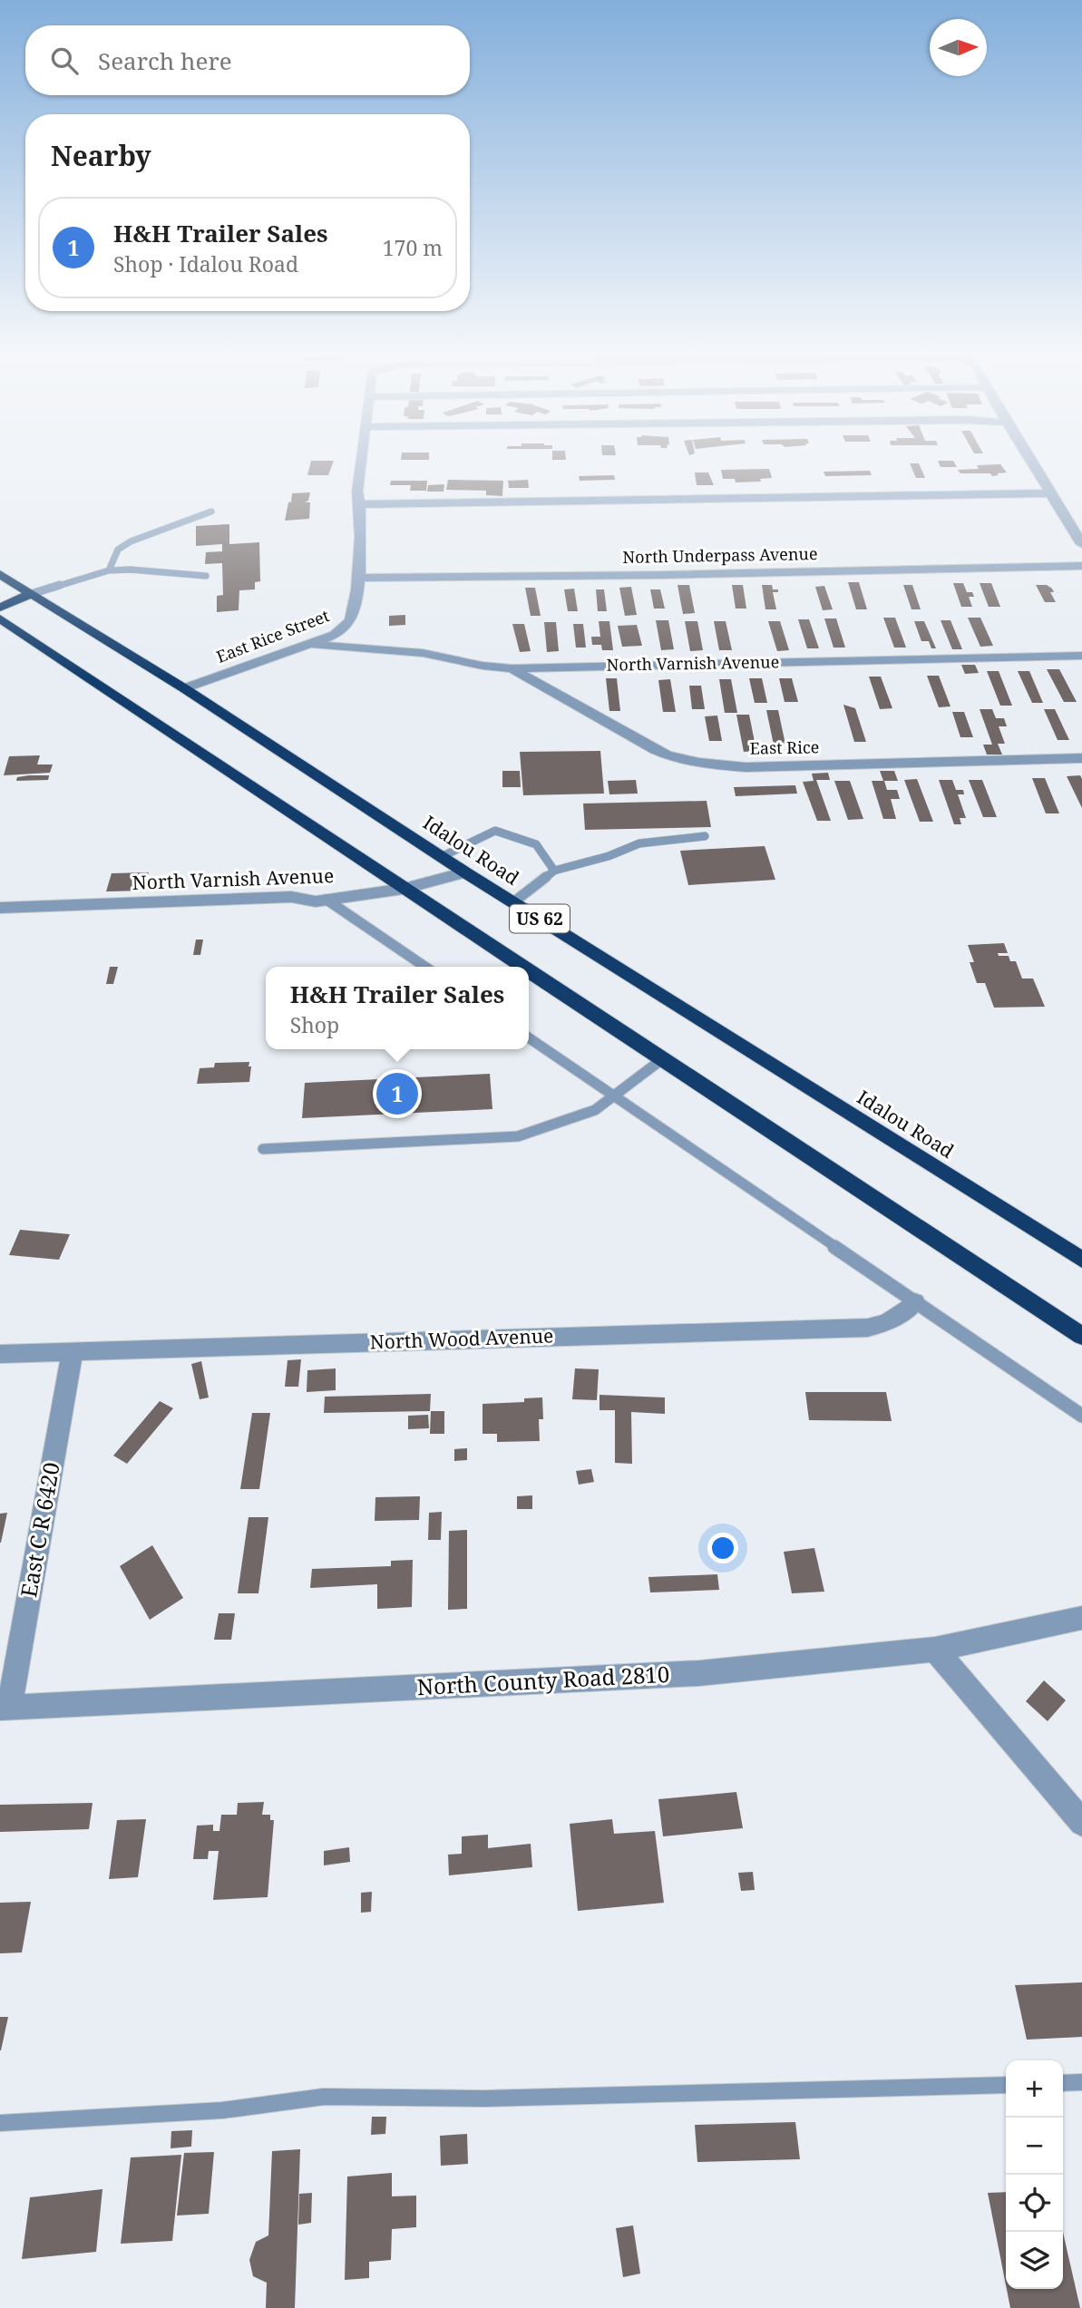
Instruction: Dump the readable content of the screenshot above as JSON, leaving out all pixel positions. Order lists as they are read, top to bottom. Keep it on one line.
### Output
{"streets":{"highway":["Idalou Road","US 62"],"street":["North Underpass Avenue","East Rice Street","North Varnish Avenue","East Rice","North Wood Avenue","East C R 6420","North County Road 2810"]},"crossings":[["North Underpass Avenue","East Rice Street"],["East Rice Street","North Varnish Avenue"],["East Rice Street","Idalou Road"],["North Varnish Avenue","East Rice"],["North Varnish Avenue","Idalou Road"],["North Varnish Avenue","US 62"],["North Wood Avenue","East C R 6420"],["East C R 6420","North County Road 2810"]],"north":"right","page":{"search":"Search here","heading":"Nearby","list":[{"mark":"1","name":"H&H Trailer Sales","note":"Shop · Idalou Road","value":"170 m"}],"popup":["H&H Trailer Sales","Shop"],"pins":"1","map_buttons":["+","−"]}}
